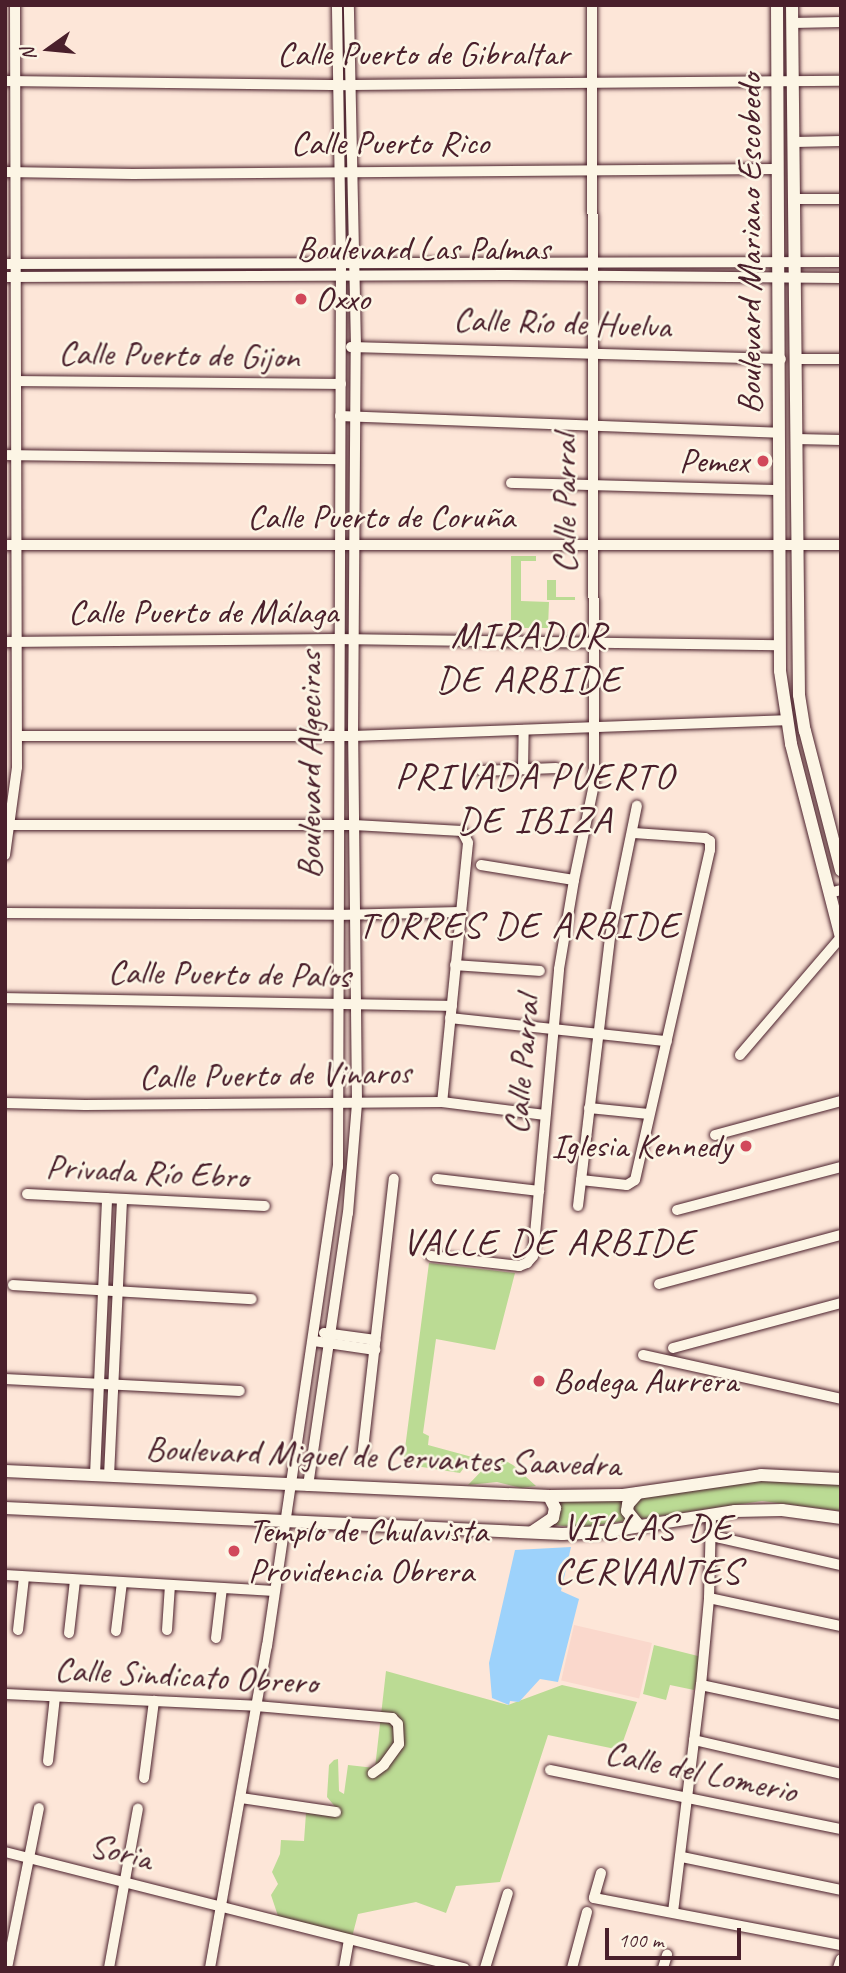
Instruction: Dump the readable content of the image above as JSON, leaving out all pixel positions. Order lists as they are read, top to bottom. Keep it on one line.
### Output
{"streets":{"main road":["Boulevard Mariano Escobedo","Boulevard Miguel de Cervantes Saavedra"],"street":["Calle Puerto de Gibraltar","Calle Puerto Rico","Boulevard Las Palmas","Calle Río de Huelva","Calle Puerto de Gijon","Calle Parral","Calle Puerto de Coruña","Calle Puerto de Málaga","Boulevard Algeciras","Calle Puerto de Palos","Calle Puerto de Vinaros","Privada Río Ebro","Calle Sindicato Obrero","Calle del Lomerio","Soria"]},"crossings":[["Calle Puerto de Gibraltar","Boulevard Mariano Escobedo"],["Calle Puerto de Gibraltar","Calle Parral"],["Calle Puerto de Gibraltar","Boulevard Algeciras"],["Calle Puerto Rico","Boulevard Mariano Escobedo"],["Calle Puerto Rico","Calle Parral"],["Calle Puerto Rico","Boulevard Algeciras"],["Boulevard Mariano Escobedo","Boulevard Las Palmas"],["Boulevard Mariano Escobedo","Calle Río de Huelva"],["Boulevard Mariano Escobedo","Calle Puerto de Coruña"],["Boulevard Mariano Escobedo","Calle Puerto de Málaga"],["Boulevard Las Palmas","Calle Parral"],["Boulevard Las Palmas","Boulevard Algeciras"],["Calle Río de Huelva","Calle Parral"],["Calle Río de Huelva","Boulevard Algeciras"],["Calle Puerto de Gijon","Boulevard Algeciras"],["Calle Parral","Calle Puerto de Coruña"],["Calle Parral","Calle Puerto de Málaga"],["Calle Parral","Calle Puerto de Vinaros"],["Calle Puerto de Coruña","Boulevard Algeciras"],["Calle Puerto de Málaga","Boulevard Algeciras"],["Boulevard Algeciras","Calle Puerto de Palos"],["Boulevard Algeciras","Calle Puerto de Vinaros"],["Boulevard Algeciras","Boulevard Miguel de Cervantes Saavedra"],["Boulevard Algeciras","Calle Sindicato Obrero"],["Boulevard Algeciras","Soria"]],"districts":["MIRADOR DE ARBIDE","PRIVADA PUERTO DE IBIZA","TORRES DE ARBIDE","VALLE DE ARBIDE","VILLAS DE CERVANTES"],"places":["Oxxo","Pemex","Iglesia Kennedy","Bodega Aurrera","Templo de Chulavista Providencia Obrera"],"scale_bar":"100 m","north":"left"}
